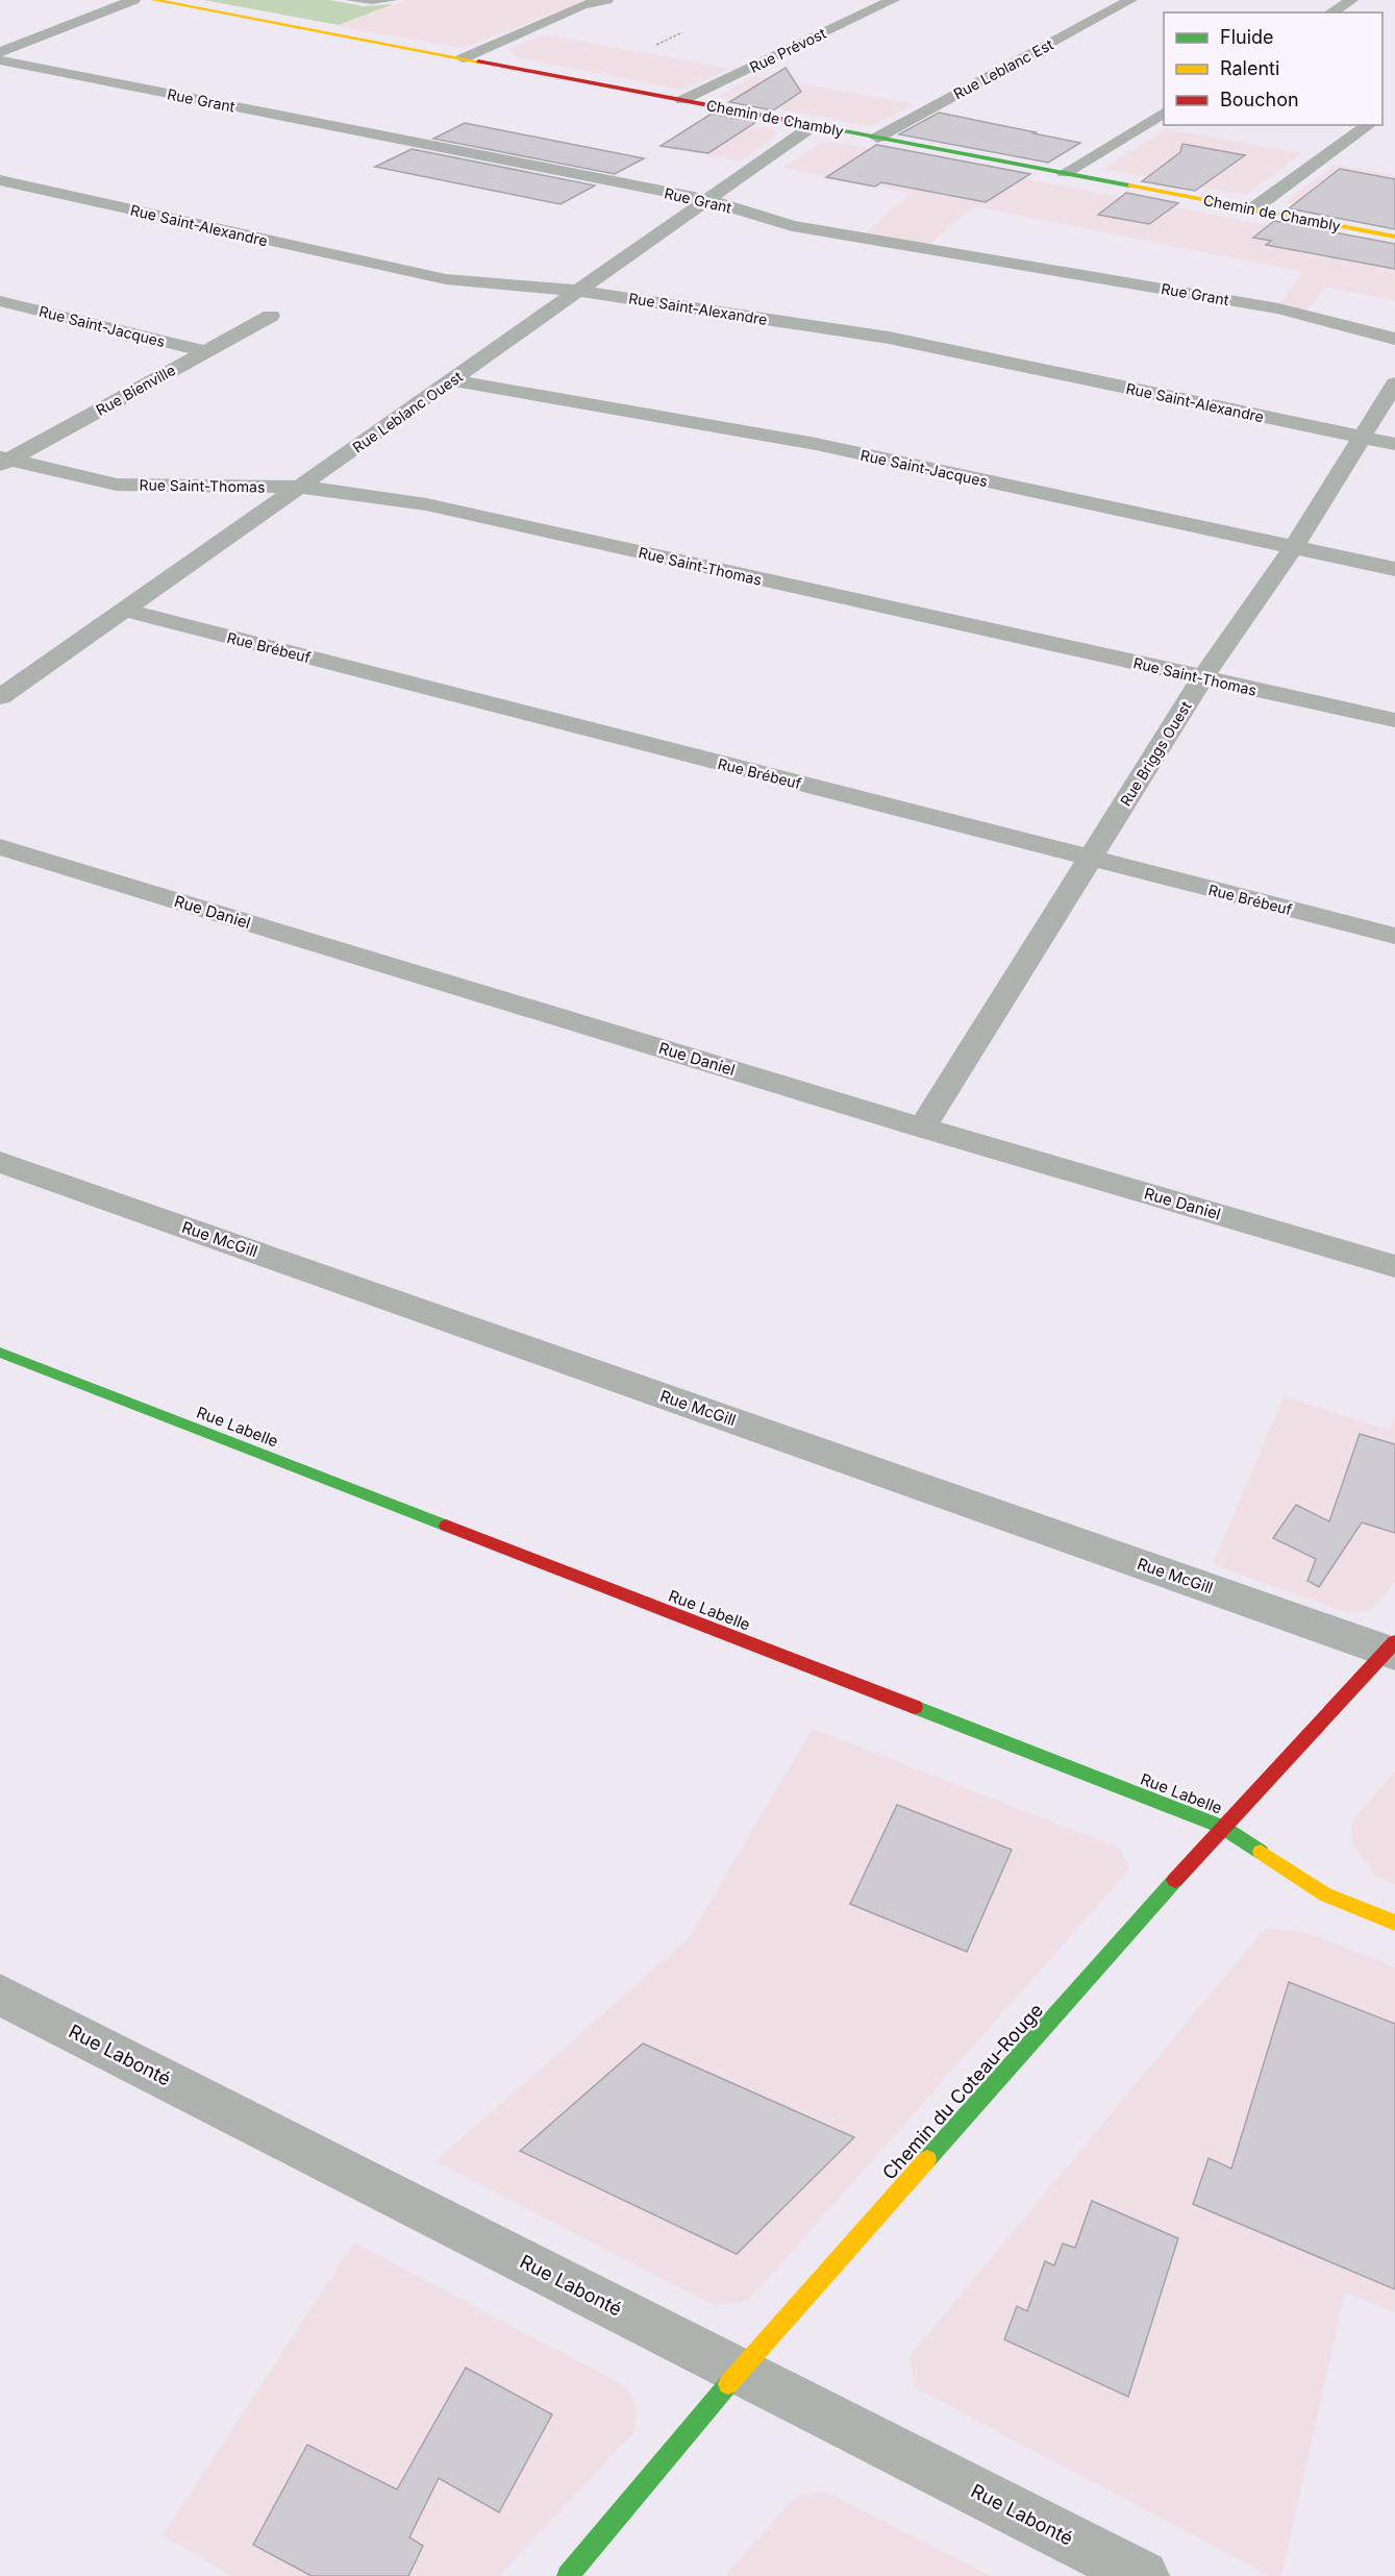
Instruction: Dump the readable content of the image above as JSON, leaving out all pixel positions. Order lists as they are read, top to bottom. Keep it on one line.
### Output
{"streets":{"main road":["Chemin de Chambly","Rue Labelle","Chemin du Coteau-Rouge"],"street":["Rue Prévost","Rue Leblanc Est","Rue Grant","Rue Saint-Alexandre","Rue Saint-Jacques","Rue Bienville","Rue Leblanc Ouest","Rue Saint-Thomas","Rue Brébeuf","Rue Briggs Ouest","Rue Daniel","Rue McGill","Rue Labonté"]},"crossings":[["Rue Prévost","Chemin de Chambly"],["Rue Leblanc Est","Chemin de Chambly"],["Rue Grant","Rue Leblanc Ouest"],["Chemin de Chambly","Rue Leblanc Ouest"],["Rue Saint-Alexandre","Rue Leblanc Ouest"],["Rue Saint-Alexandre","Rue Briggs Ouest"],["Rue Saint-Jacques","Rue Bienville"],["Rue Saint-Jacques","Rue Leblanc Ouest"],["Rue Saint-Jacques","Rue Briggs Ouest"],["Rue Bienville","Rue Saint-Thomas"],["Rue Leblanc Ouest","Rue Saint-Thomas"],["Rue Leblanc Ouest","Rue Brébeuf"],["Rue Saint-Thomas","Rue Briggs Ouest"],["Rue Brébeuf","Rue Briggs Ouest"],["Rue Briggs Ouest","Rue Daniel"],["Rue McGill","Chemin du Coteau-Rouge"],["Rue Labelle","Chemin du Coteau-Rouge"],["Rue Labonté","Chemin du Coteau-Rouge"]],"legend":["Fluide","Ralenti","Bouchon"]}
